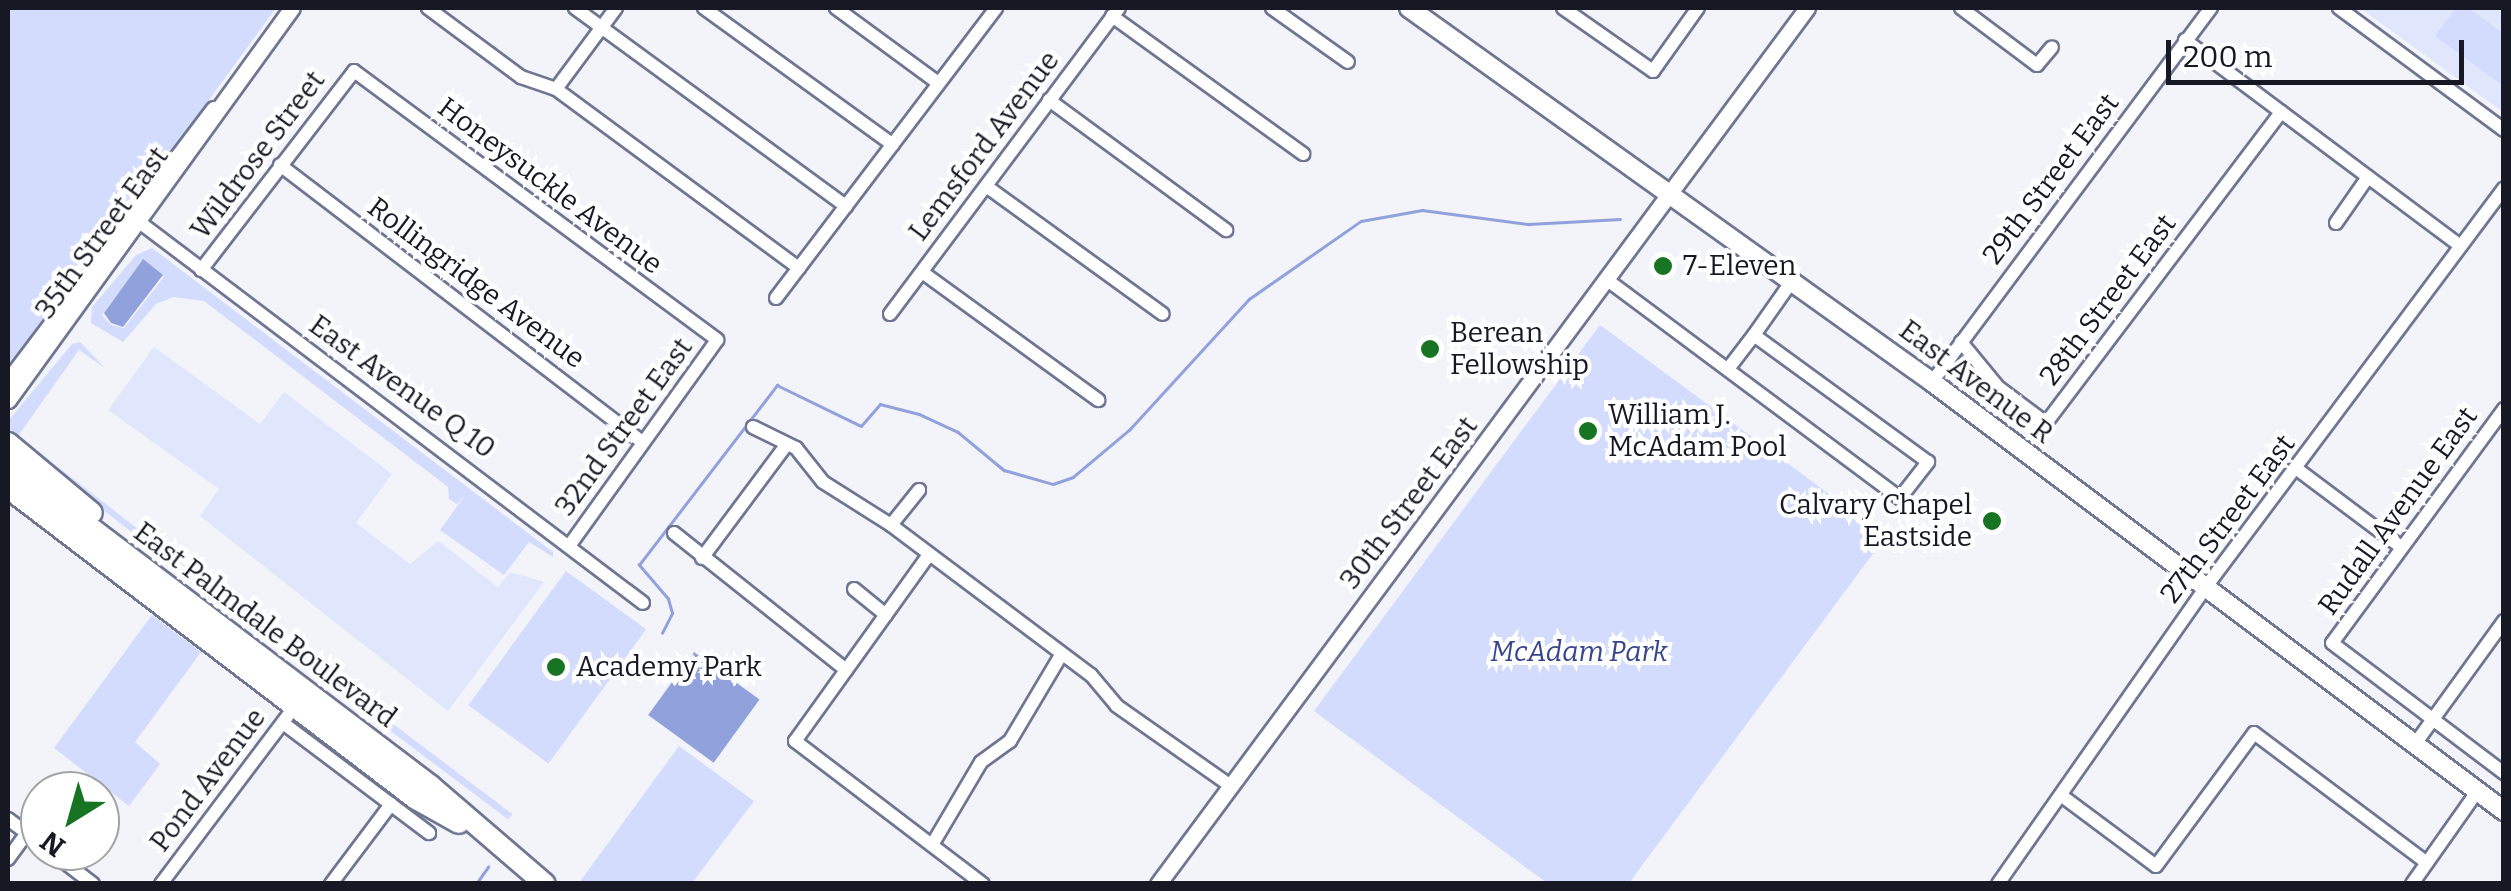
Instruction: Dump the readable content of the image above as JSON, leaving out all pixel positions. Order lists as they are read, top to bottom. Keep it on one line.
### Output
{"streets":{"highway":["East Palmdale Boulevard"],"main road":["East Avenue R"],"street":["Lemsford Avenue","Wildrose Street","29th Street East","Honeysuckle Avenue","35th Street East","Rollingridge Avenue","28th Street East","East Avenue Q 10","32nd Street East","30th Street East","Rudall Avenue East","27th Street East","Pond Avenue"]},"crossings":[["Wildrose Street","Honeysuckle Avenue"],["Wildrose Street","Rollingridge Avenue"],["Wildrose Street","East Avenue Q 10"],["29th Street East","28th Street East"],["29th Street East","East Avenue R"],["Honeysuckle Avenue","32nd Street East"],["35th Street East","East Avenue Q 10"],["Rollingridge Avenue","32nd Street East"],["East Avenue R","30th Street East"],["East Avenue R","27th Street East"],["East Avenue Q 10","32nd Street East"],["East Palmdale Boulevard","Pond Avenue"]],"parks":["McAdam Park"],"places":["7-Eleven","Berean Fellowship","William J. McAdam Pool","Calvary Chapel Eastside","Academy Park"],"scale_bar":"200 m","north":"bottom left"}
